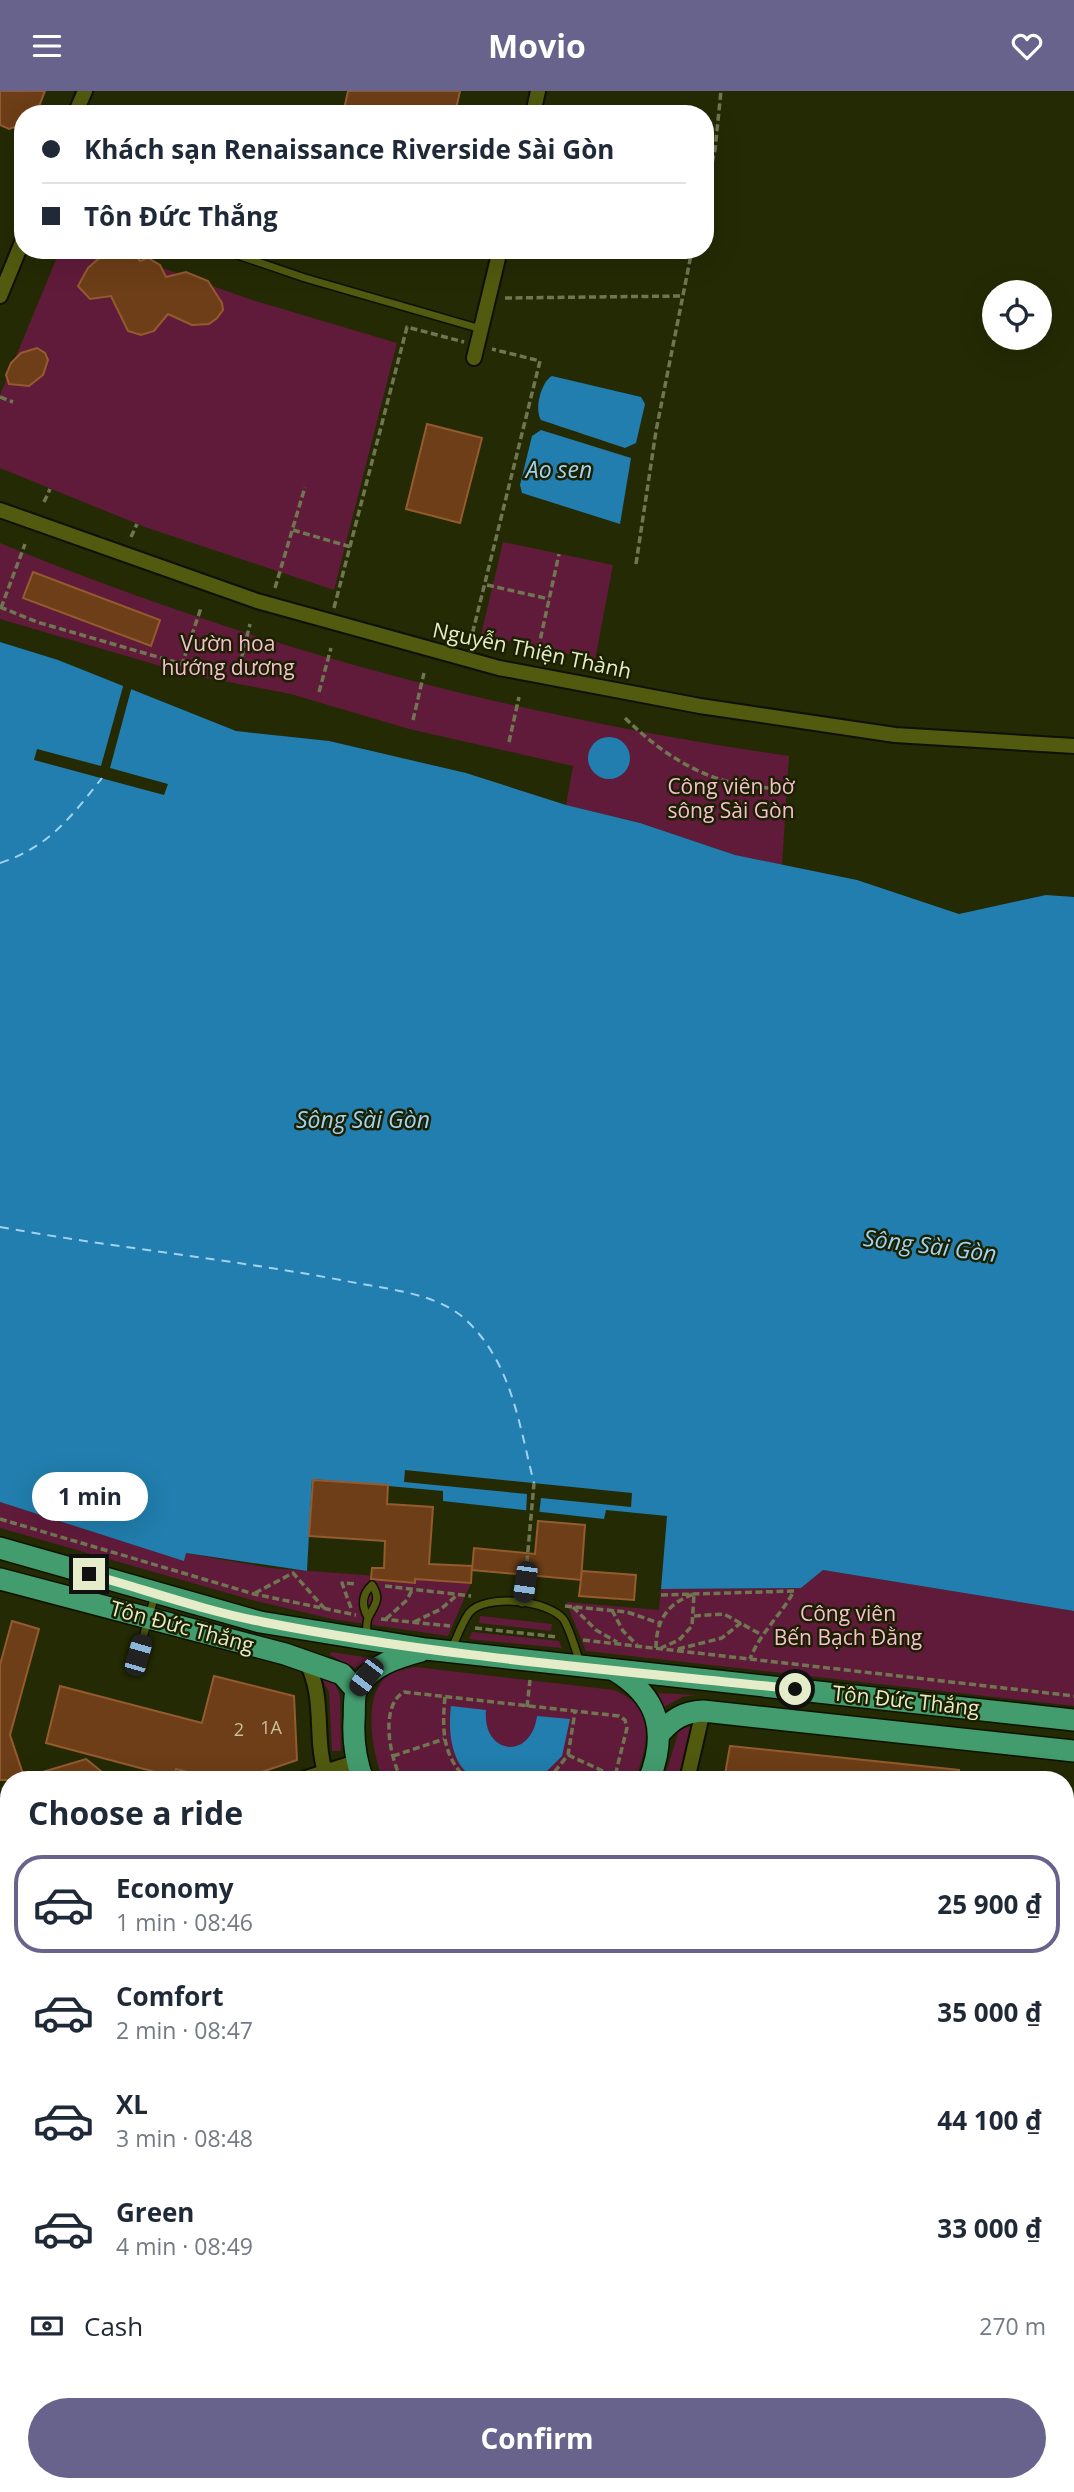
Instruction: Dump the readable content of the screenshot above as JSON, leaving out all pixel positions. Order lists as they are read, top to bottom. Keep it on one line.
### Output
{"streets":{"main road":["Tôn Đức Thắng","Tôn Ðức Thắng"],"street":["Nguyễn Thiện Thành"]},"crossings":[["Tôn Đức Thắng","Tôn Ðức Thắng"]],"water":["Ao sen","Sông Sài Gòn"],"parks":["Vườn hoa hướng dương","Công viên bờ sông Sài Gòn","Công viên Bến Bạch Đằng"],"house_numbers":["1A","2"],"page":{"header":"Movio","banner":["Khách sạn Renaissance Riverside Sài Gòn","Tôn Đức Thắng"],"bubble":"1 min","heading":"Choose a ride","list":[{"name":"Economy","note":"1 min · 08:46","value":"25 900 ₫"},{"name":"Comfort","note":"2 min · 08:47","value":"35 000 ₫"},{"name":"XL","note":"3 min · 08:48","value":"44 100 ₫"},{"name":"Green","note":"4 min · 08:49","value":"33 000 ₫"}],"pay":["Cash","270 m"],"buttons":"Confirm"}}
